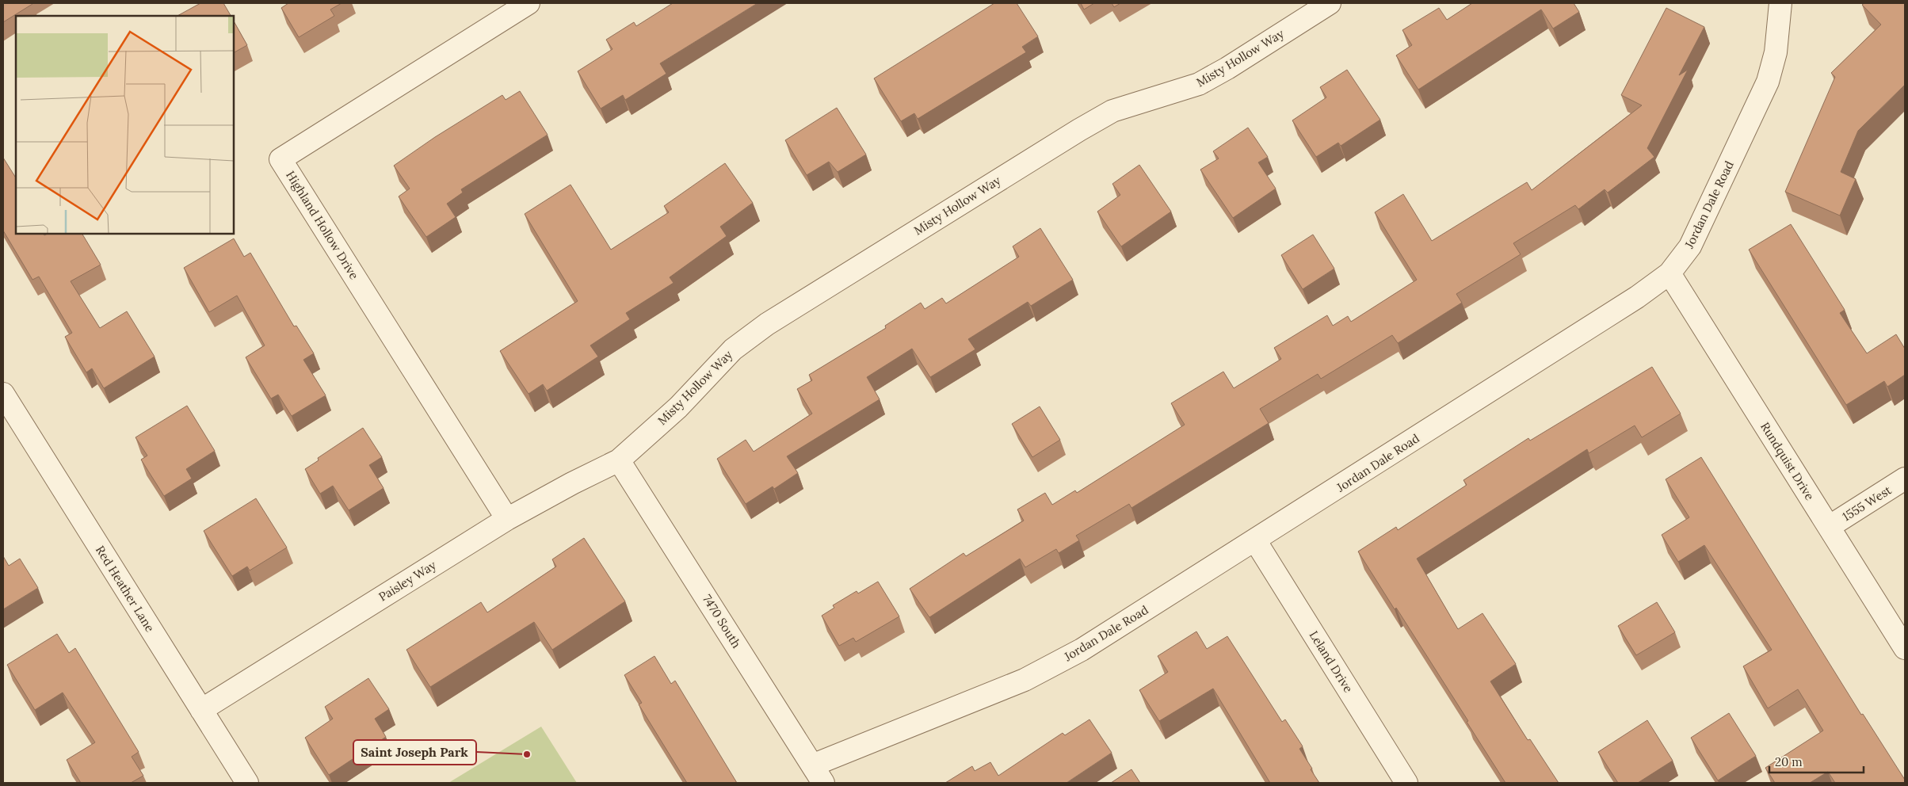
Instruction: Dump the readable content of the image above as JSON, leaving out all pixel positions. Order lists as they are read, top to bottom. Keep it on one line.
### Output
{"streets":{"street":["Misty Hollow Way","Jordan Dale Road","Highland Hollow Drive","Rundquist Drive","1555 West","Paisley Way","Red Heather Lane","7470 South","Leland Drive"]},"crossings":[["Misty Hollow Way","Paisley Way"],["Misty Hollow Way","7470 South"],["Jordan Dale Road","Rundquist Drive"],["Jordan Dale Road","7470 South"],["Jordan Dale Road","Leland Drive"],["Highland Hollow Drive","Paisley Way"],["Rundquist Drive","1555 West"],["Paisley Way","Red Heather Lane"],["Paisley Way","7470 South"]],"places":["Saint Joseph Park"],"scale_bar":"20 m"}
